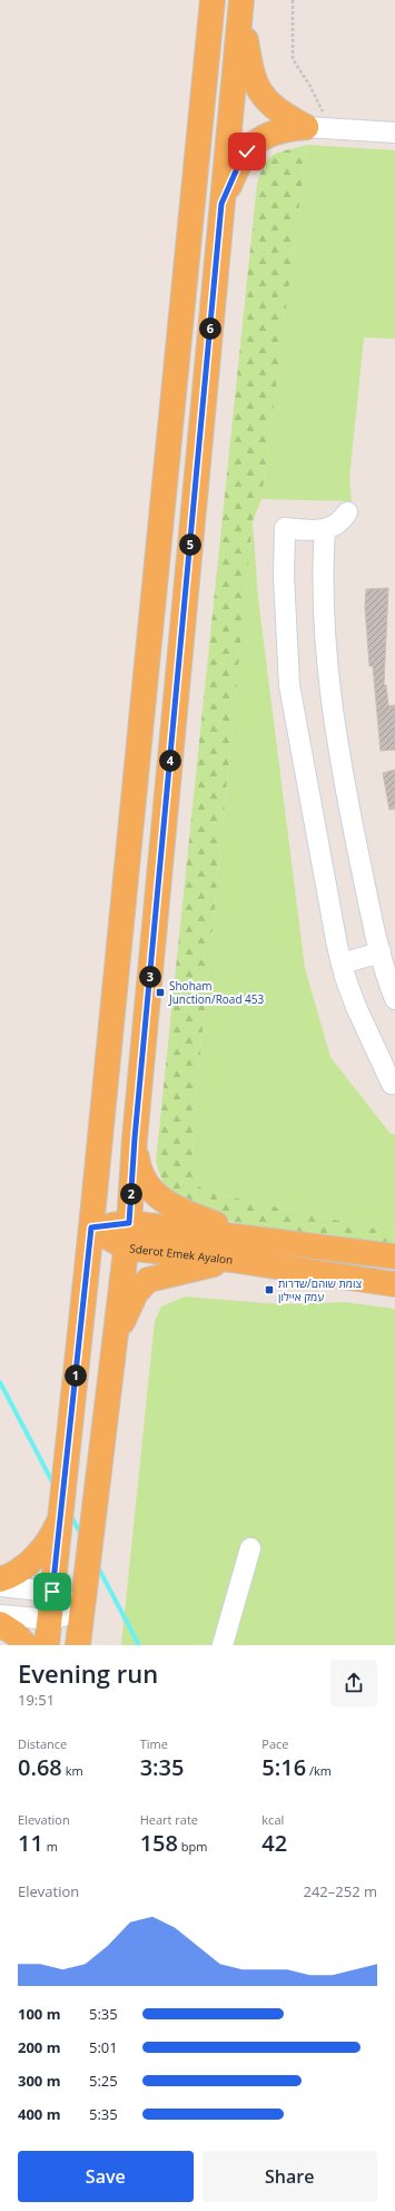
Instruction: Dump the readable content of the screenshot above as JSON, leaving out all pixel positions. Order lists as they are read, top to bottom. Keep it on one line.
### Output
{"streets":{"main road":["Sderot Emek Ayalon"]},"places":{"transit":["Shoham Junction/Road 453","צומת שוהם/שדרות עמק איילון"]},"page":{"pins":["6","5","4","3","2","1"],"heading":["Evening run","19:51"],"stats":[["Distance","0.68 km"],["Time","3:35"],["Pace","5:16 /km"],["Elevation","11 m"],["Heart rate","158 bpm"],["kcal","42"]],"chart":["Elevation","242–252 m"],"list":[{"name":"100 m","note":"5:35"},{"name":"200 m","note":"5:01"},{"name":"300 m","note":"5:25"},{"name":"400 m","note":"5:35"}],"buttons":["Save","Share"]}}
